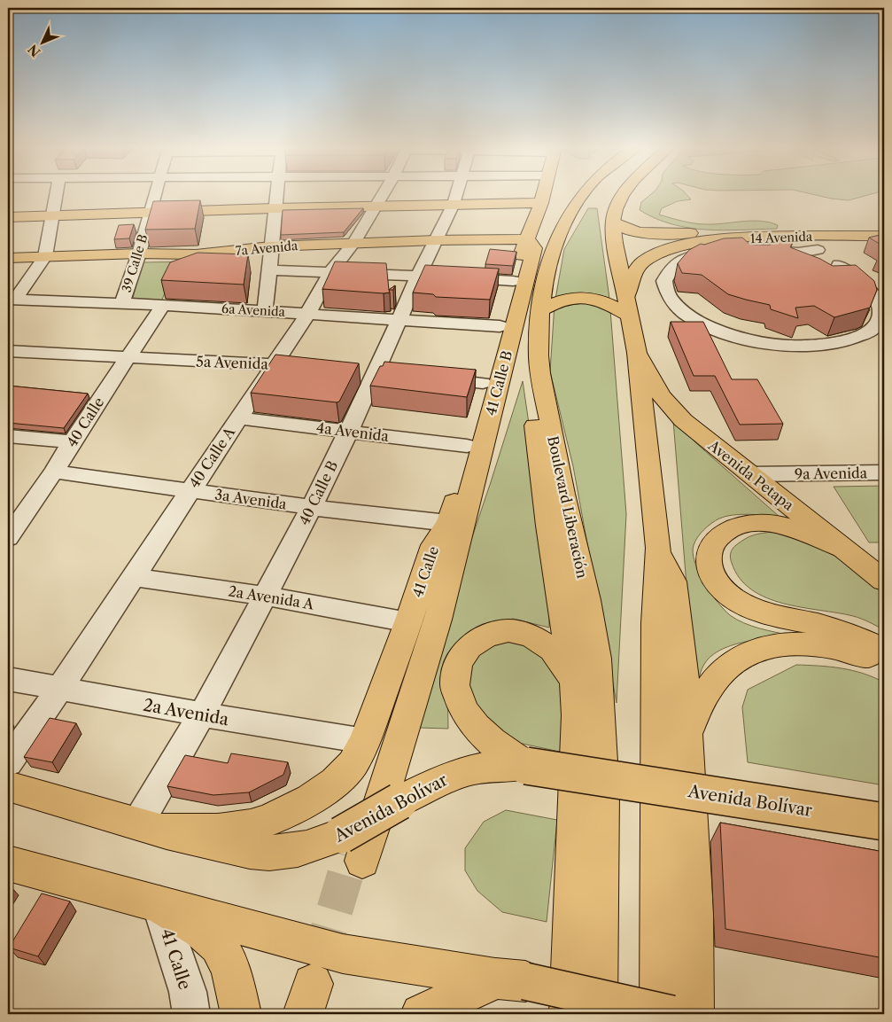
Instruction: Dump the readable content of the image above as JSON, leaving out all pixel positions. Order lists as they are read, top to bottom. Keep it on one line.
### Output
{"streets":{"main road":["14 Avenida","7a Avenida","41 Calle B","Avenida Petapa","Boulevard Liberación","41 Calle","Avenida Bolívar"],"street":["39 Calle B","6a Avenida","5a Avenida","40 Calle","4a Avenida","40 Calle A","9a Avenida","40 Calle B","3a Avenida","2a Avenida A","2a Avenida"]},"crossings":[["7a Avenida","39 Calle B"],["7a Avenida","41 Calle B"],["7a Avenida","40 Calle A"],["7a Avenida","40 Calle B"],["7a Avenida","41 Calle"],["39 Calle B","6a Avenida"],["6a Avenida","40 Calle"],["6a Avenida","40 Calle A"],["6a Avenida","40 Calle B"],["6a Avenida","41 Calle"],["5a Avenida","40 Calle"],["5a Avenida","40 Calle A"],["41 Calle B","3a Avenida"],["41 Calle B","41 Calle"],["40 Calle","3a Avenida"],["4a Avenida","40 Calle A"],["4a Avenida","40 Calle B"],["4a Avenida","41 Calle"],["40 Calle A","3a Avenida"],["40 Calle A","2a Avenida A"],["40 Calle A","2a Avenida"],["9a Avenida","Avenida Petapa"],["40 Calle B","3a Avenida"],["40 Calle B","41 Calle"],["40 Calle B","2a Avenida A"],["40 Calle B","2a Avenida"],["40 Calle B","Avenida Bolívar"],["3a Avenida","41 Calle"],["41 Calle","2a Avenida A"],["41 Calle","2a Avenida"],["41 Calle","Avenida Bolívar"]],"north":"bottom left"}
